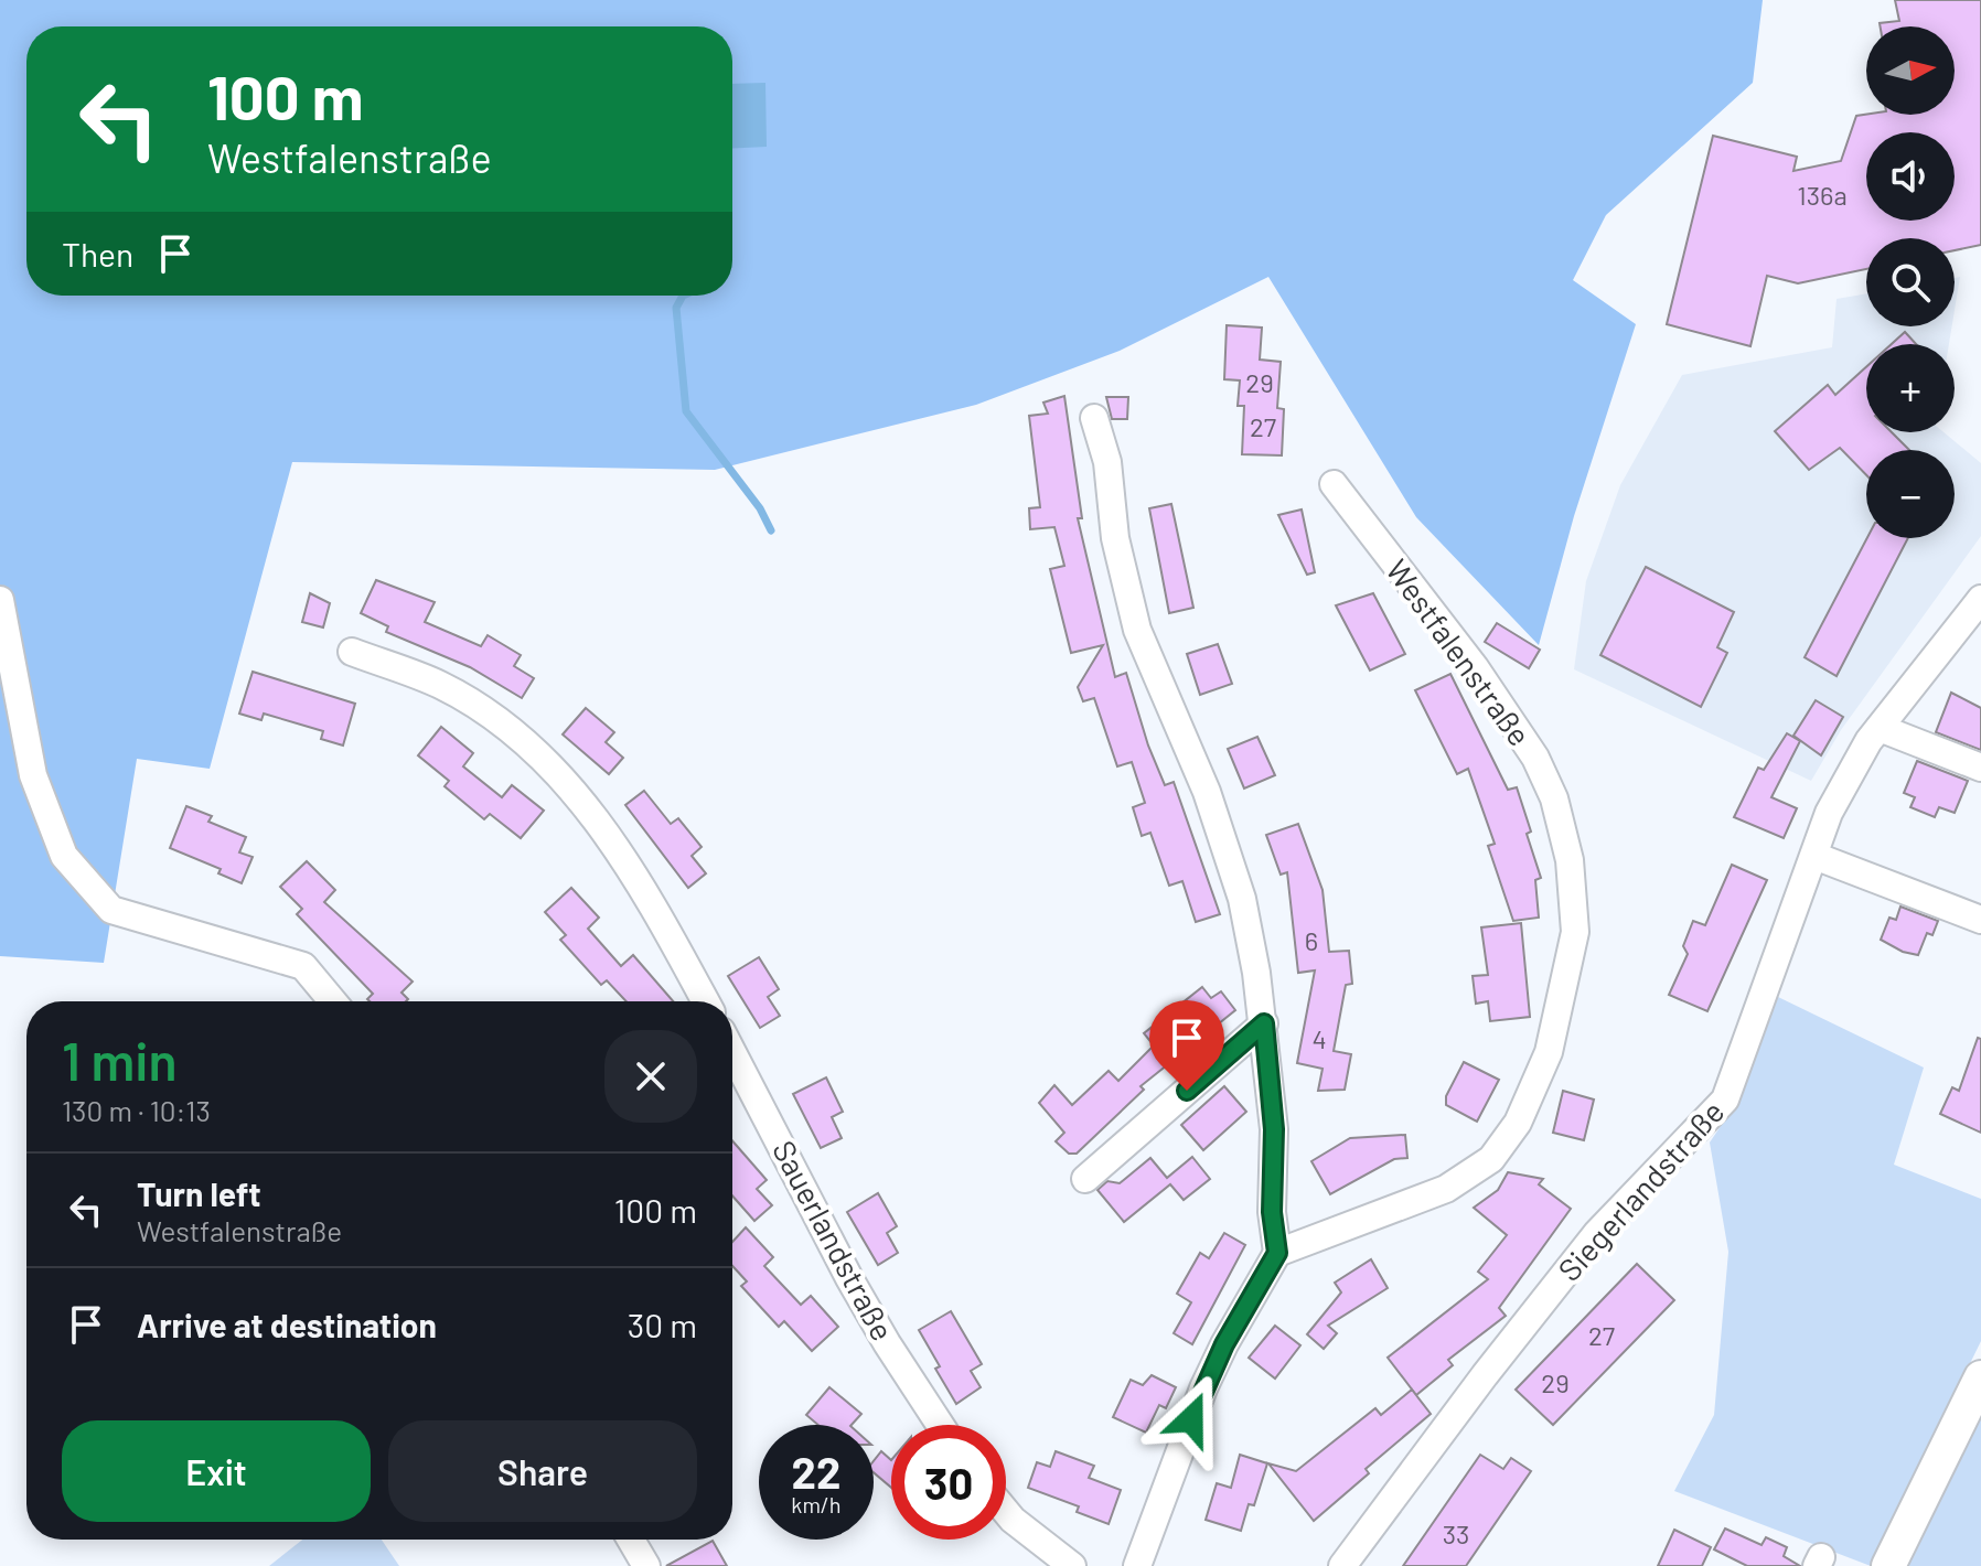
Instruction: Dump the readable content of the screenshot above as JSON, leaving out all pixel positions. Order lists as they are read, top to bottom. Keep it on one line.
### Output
{"streets":{"street":["Westfalenstraße","Siegerlandstraße","Sauerlandstraße"]},"house_numbers":["136a","29","27","6","4","27","29","33"],"north":"right","page":{"map_buttons":["+","−"],"turn":["100 m","Westfalenstraße"],"then":"Then","heading":["1 min","130 m · 10:13"],"list":[{"name":"Turn left","note":"Westfalenstraße","value":"100 m"},{"name":"Arrive at destination","value":"30 m"}],"buttons":["Exit","Share"],"speed":"22 km/h","limit":"30"}}
